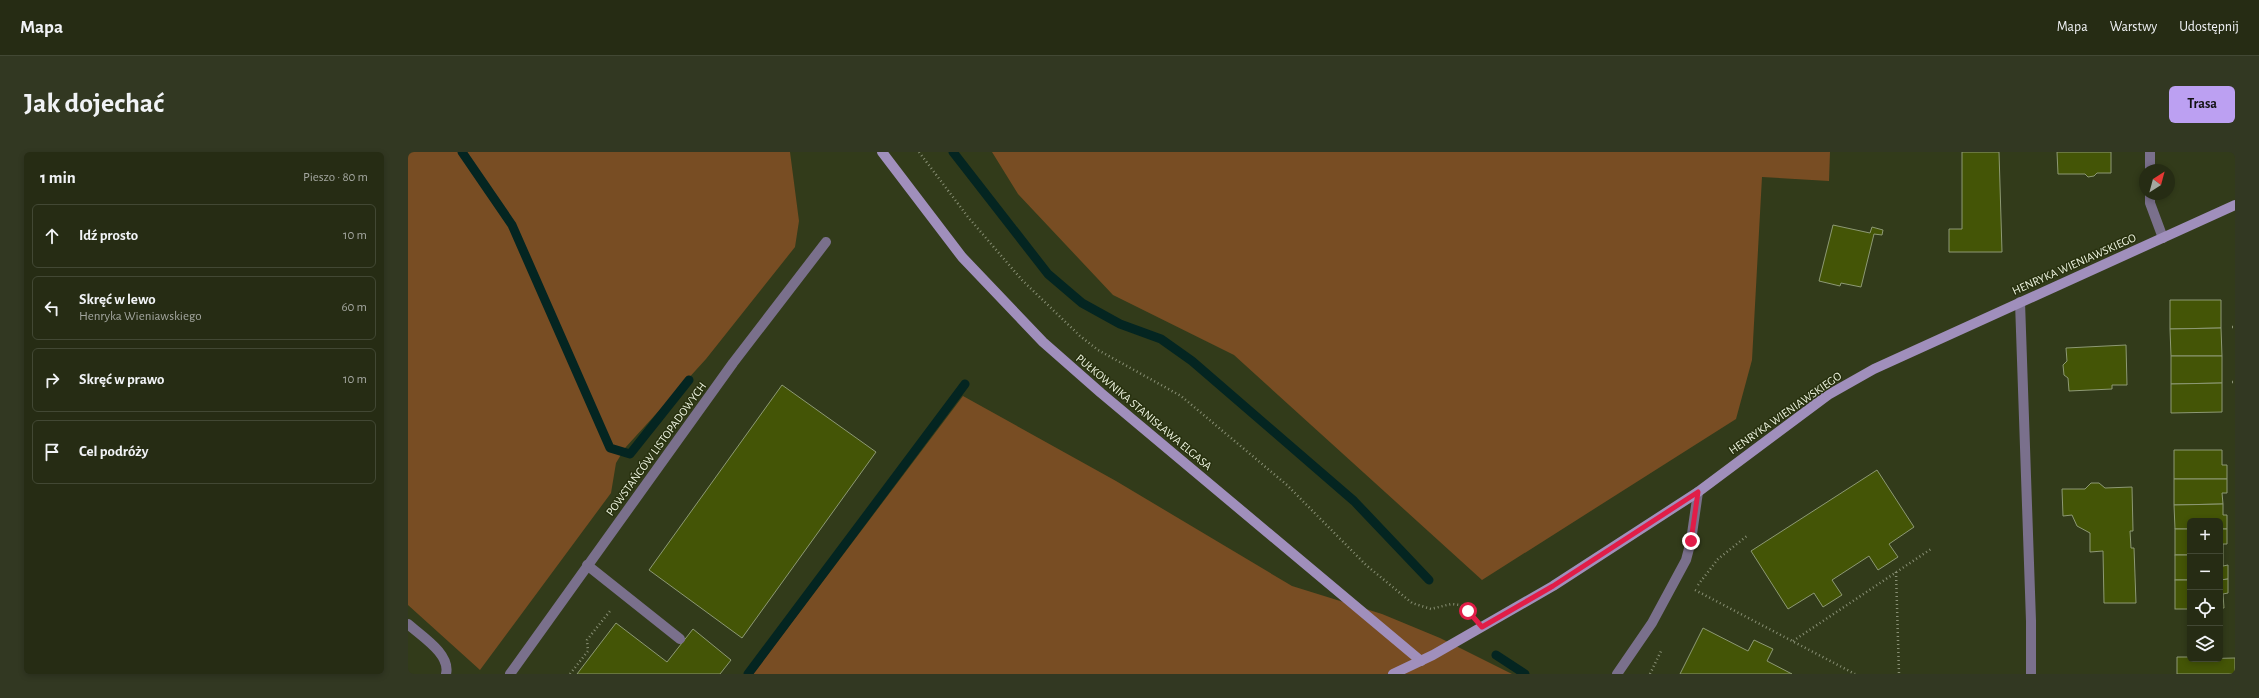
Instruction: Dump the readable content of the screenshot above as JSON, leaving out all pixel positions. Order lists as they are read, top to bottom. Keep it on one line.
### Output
{"streets":{"street":["HENRYKA WIENIAWSKIEGO","PUŁKOWNIKA STANISŁAWA ELGASA","POWSTAŃCÓW LISTOPADOWYCH"]},"crossings":[["HENRYKA WIENIAWSKIEGO","PUŁKOWNIKA STANISŁAWA ELGASA"]],"north":"top right","page":{"header":"Mapa","nav":["Mapa","Warstwy","Udostępnij"],"buttons":"Trasa","title":"Jak dojechać","heading":["1 min","Pieszo · 80 m"],"list":[["Idź prosto","10 m"],["Skręć w lewo","Henryka Wieniawskiego","60 m"],["Skręć w prawo","10 m"],"Cel podróży"],"map_buttons":["+","−"]}}
